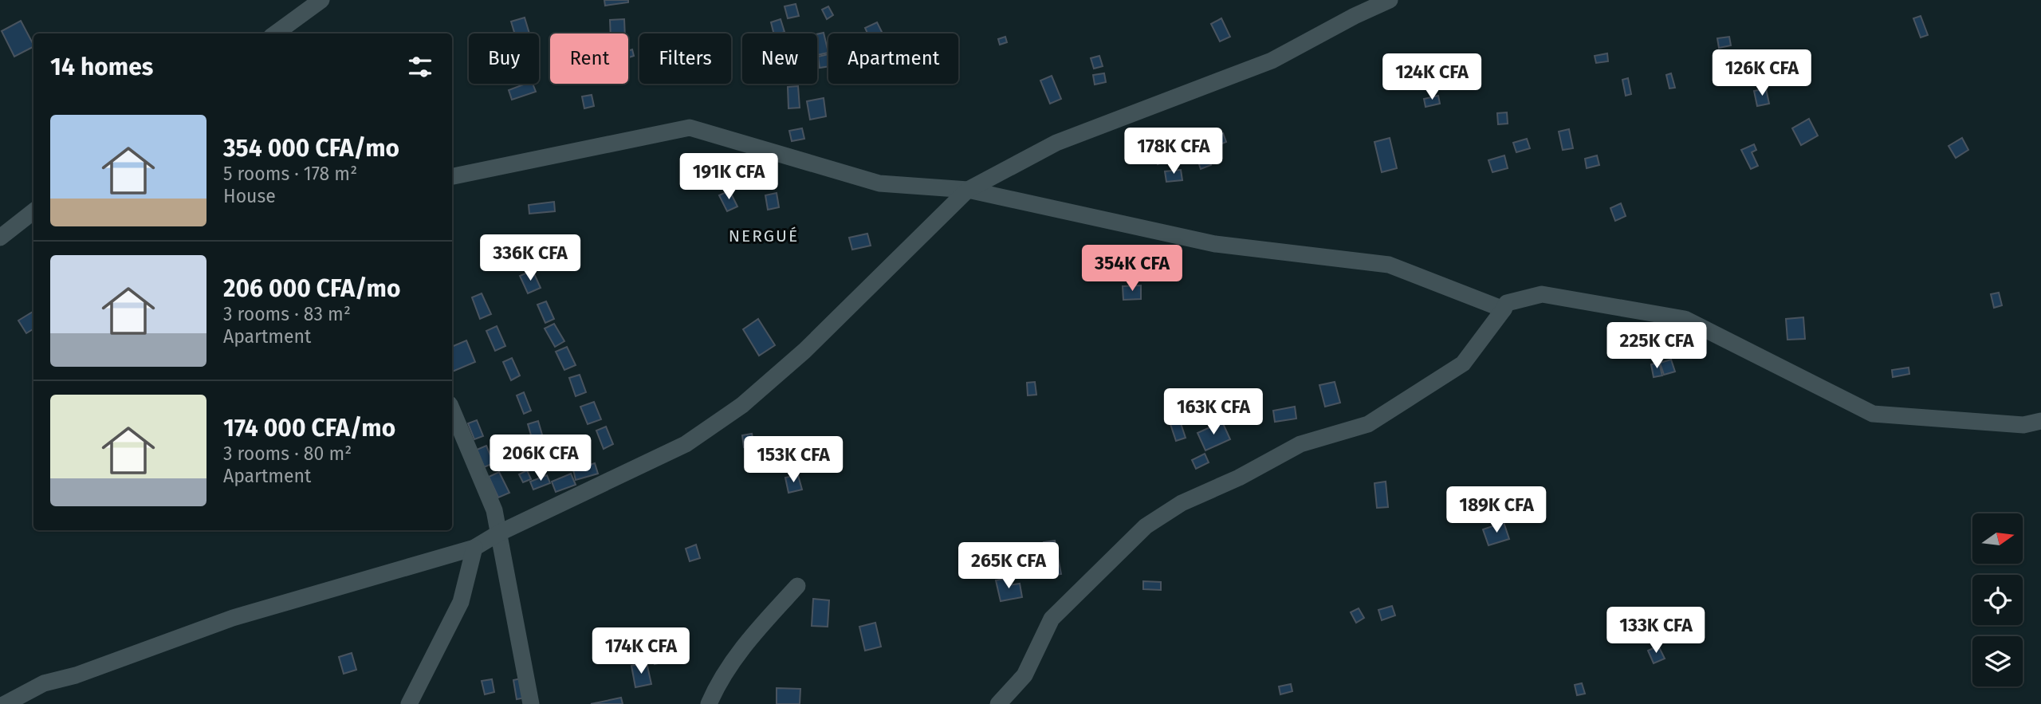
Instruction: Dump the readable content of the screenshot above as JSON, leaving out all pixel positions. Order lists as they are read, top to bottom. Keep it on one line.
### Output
{"districts":["NERGUÉ"],"north":"right","page":{"chip":["Buy","Rent","Filters","New","Apartment"],"heading":"14 homes","price":["126K CFA","124K CFA","178K CFA","191K CFA","336K CFA","354K CFA","225K CFA","163K CFA","206K CFA","153K CFA","189K CFA","265K CFA","133K CFA","174K CFA"],"list":[{"name":"354 000 CFA/mo","note":"5 rooms · 178 m² · House"},{"name":"206 000 CFA/mo","note":"3 rooms · 83 m² · Apartment"},{"name":"174 000 CFA/mo","note":"3 rooms · 80 m² · Apartment"}]}}
